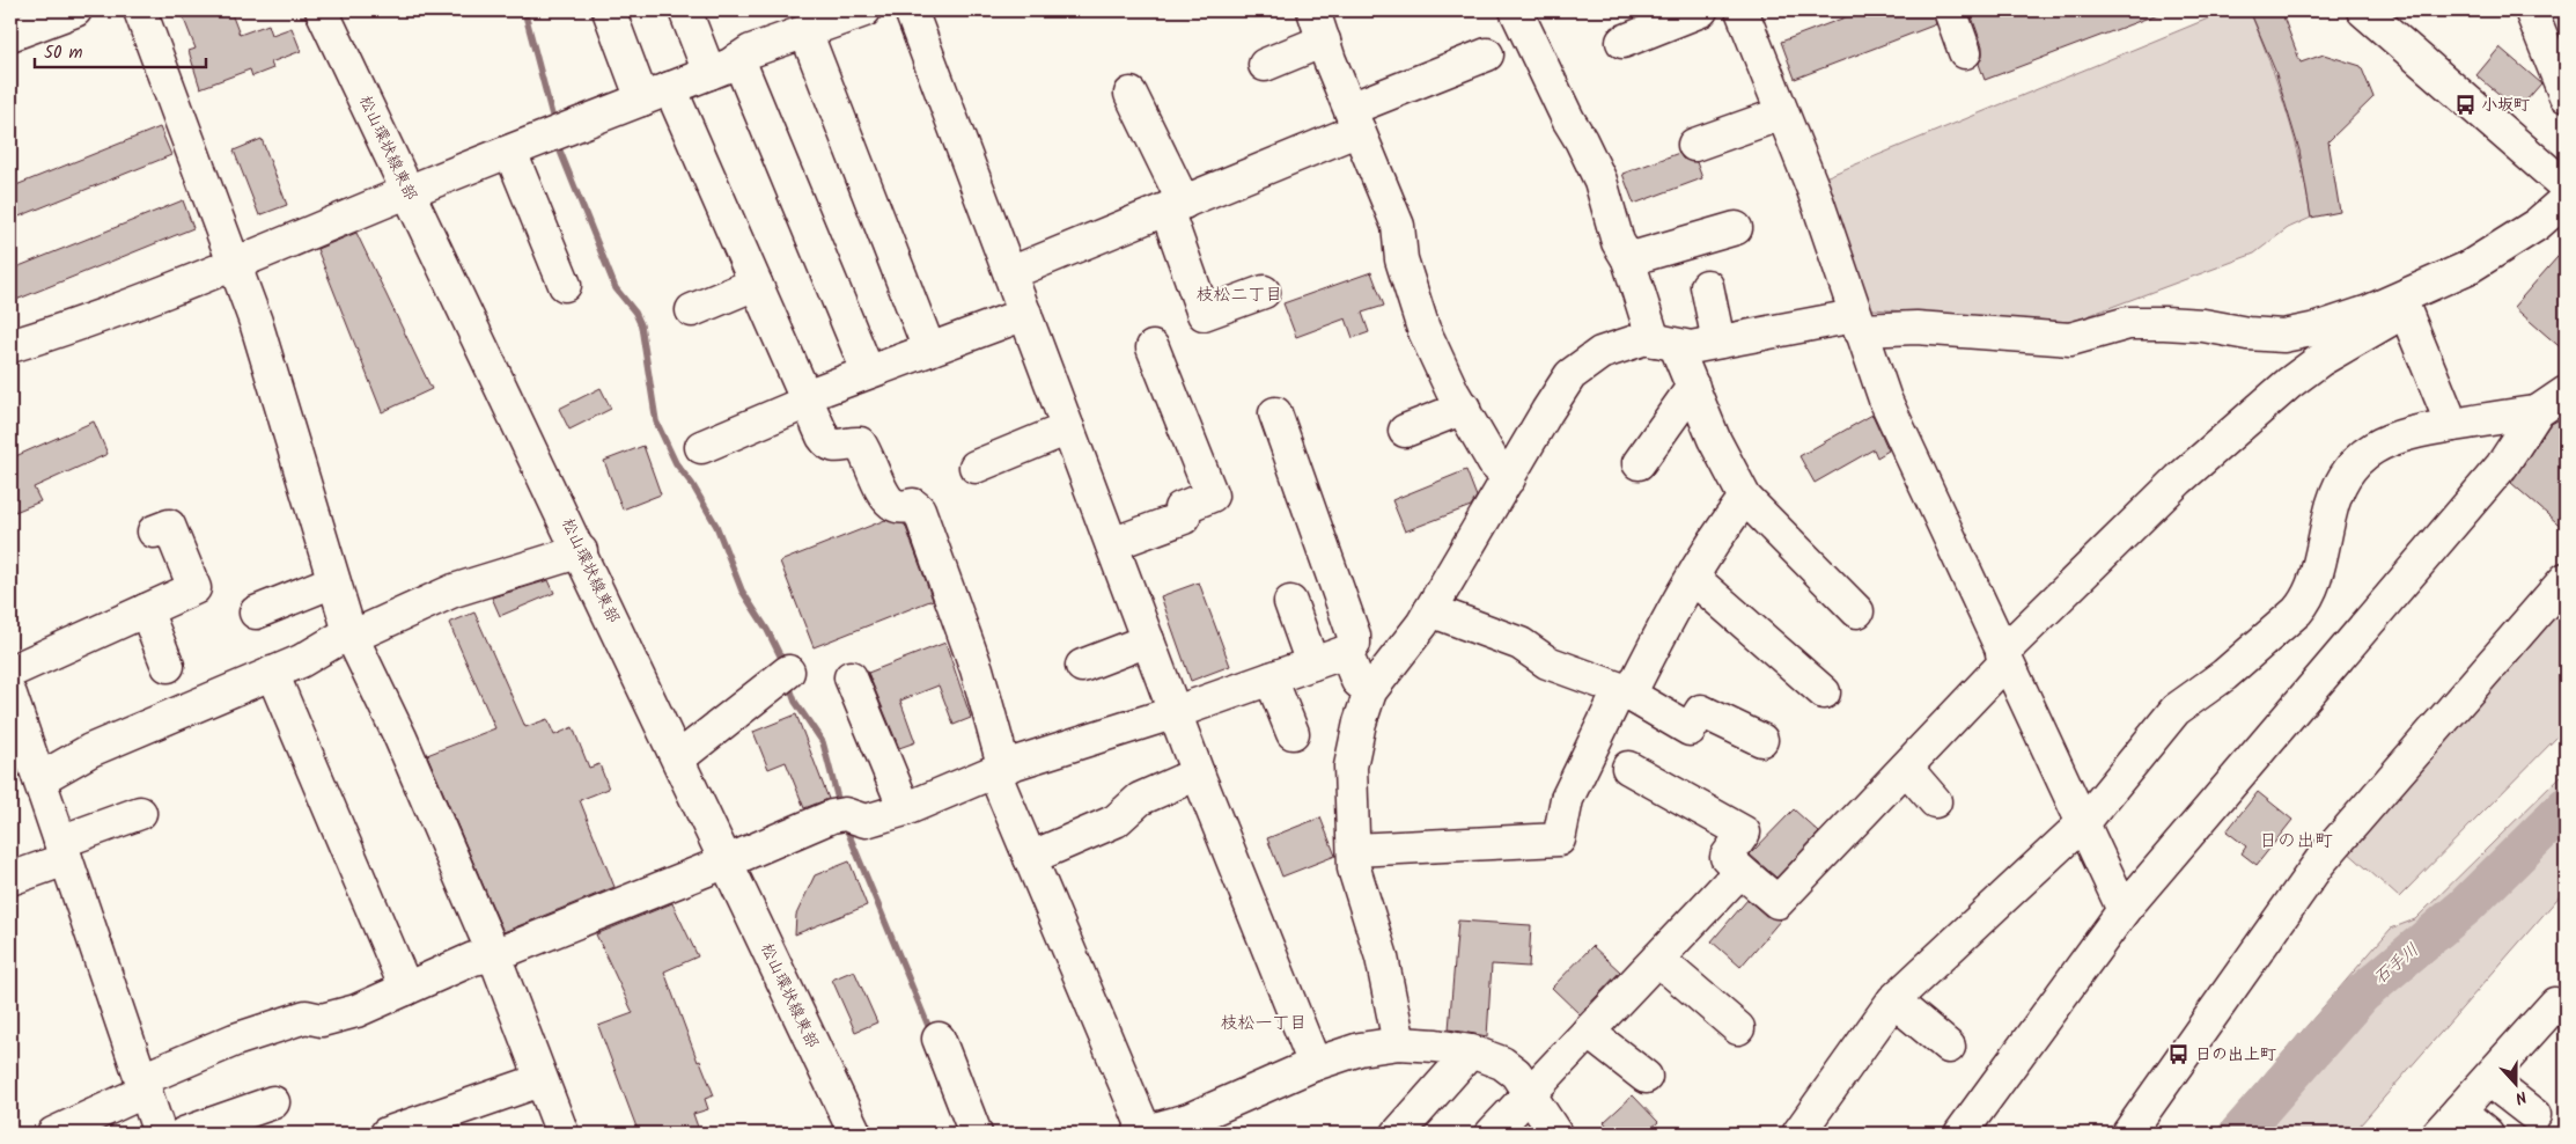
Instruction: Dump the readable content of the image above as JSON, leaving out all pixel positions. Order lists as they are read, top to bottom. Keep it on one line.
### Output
{"streets":{"street":["松山環状線東部"]},"districts":["枝松二丁目","日の出町","枝松一丁目"],"water":["石手川"],"places":{"bus stop":["小坂町","日の出上町"]},"scale_bar":"50 m","north":"bottom"}
